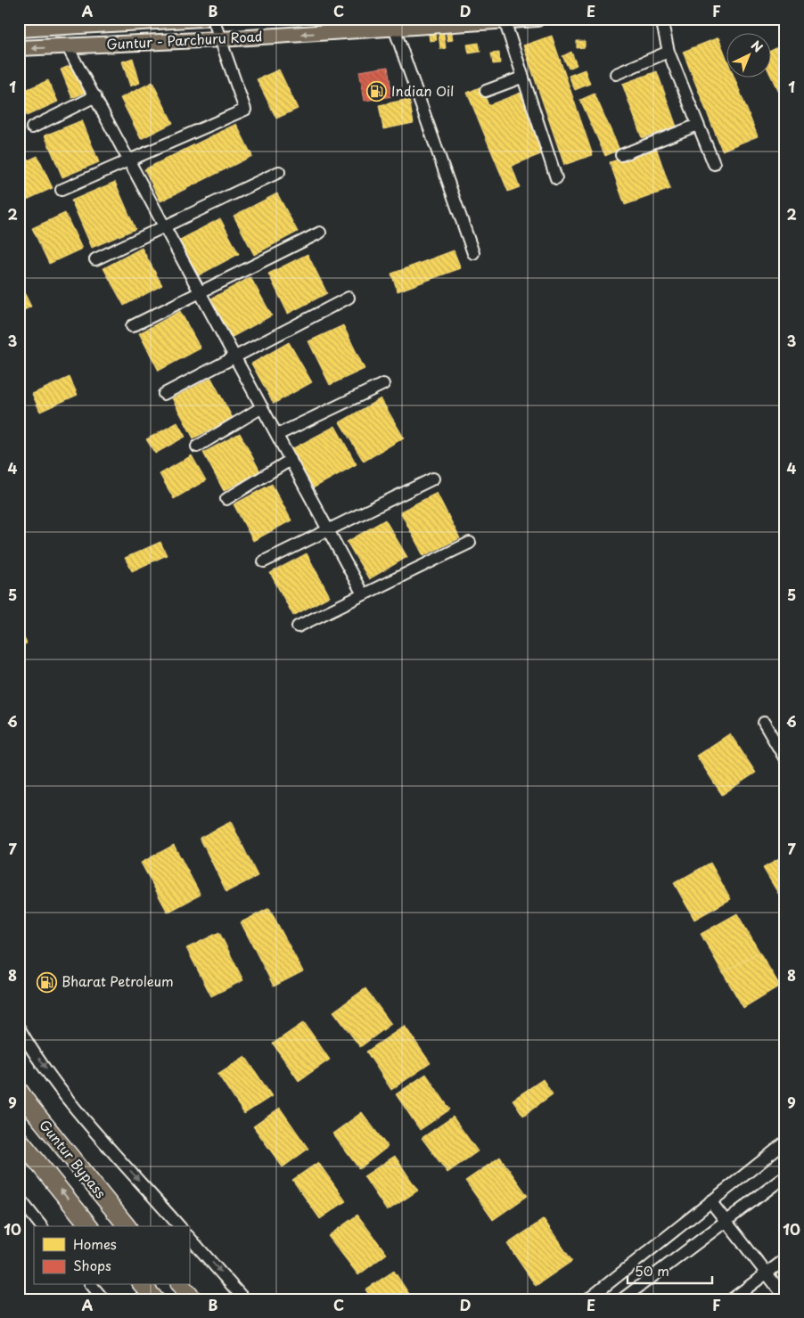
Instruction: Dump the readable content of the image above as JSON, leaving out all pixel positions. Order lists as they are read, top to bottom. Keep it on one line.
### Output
{"streets":{"highway":["Guntur Bypass"],"main road":["Guntur - Parchuru Road"]},"places":{"fuel station":["Indian Oil","Bharat Petroleum"]},"legend":["Homes","Shops"],"scale_bar":"50 m","north":"top right","grid":{"columns":["A","B","C","D","E","F"],"rows":["1","2","3","4","5","6","7","8","9","10"]}}
